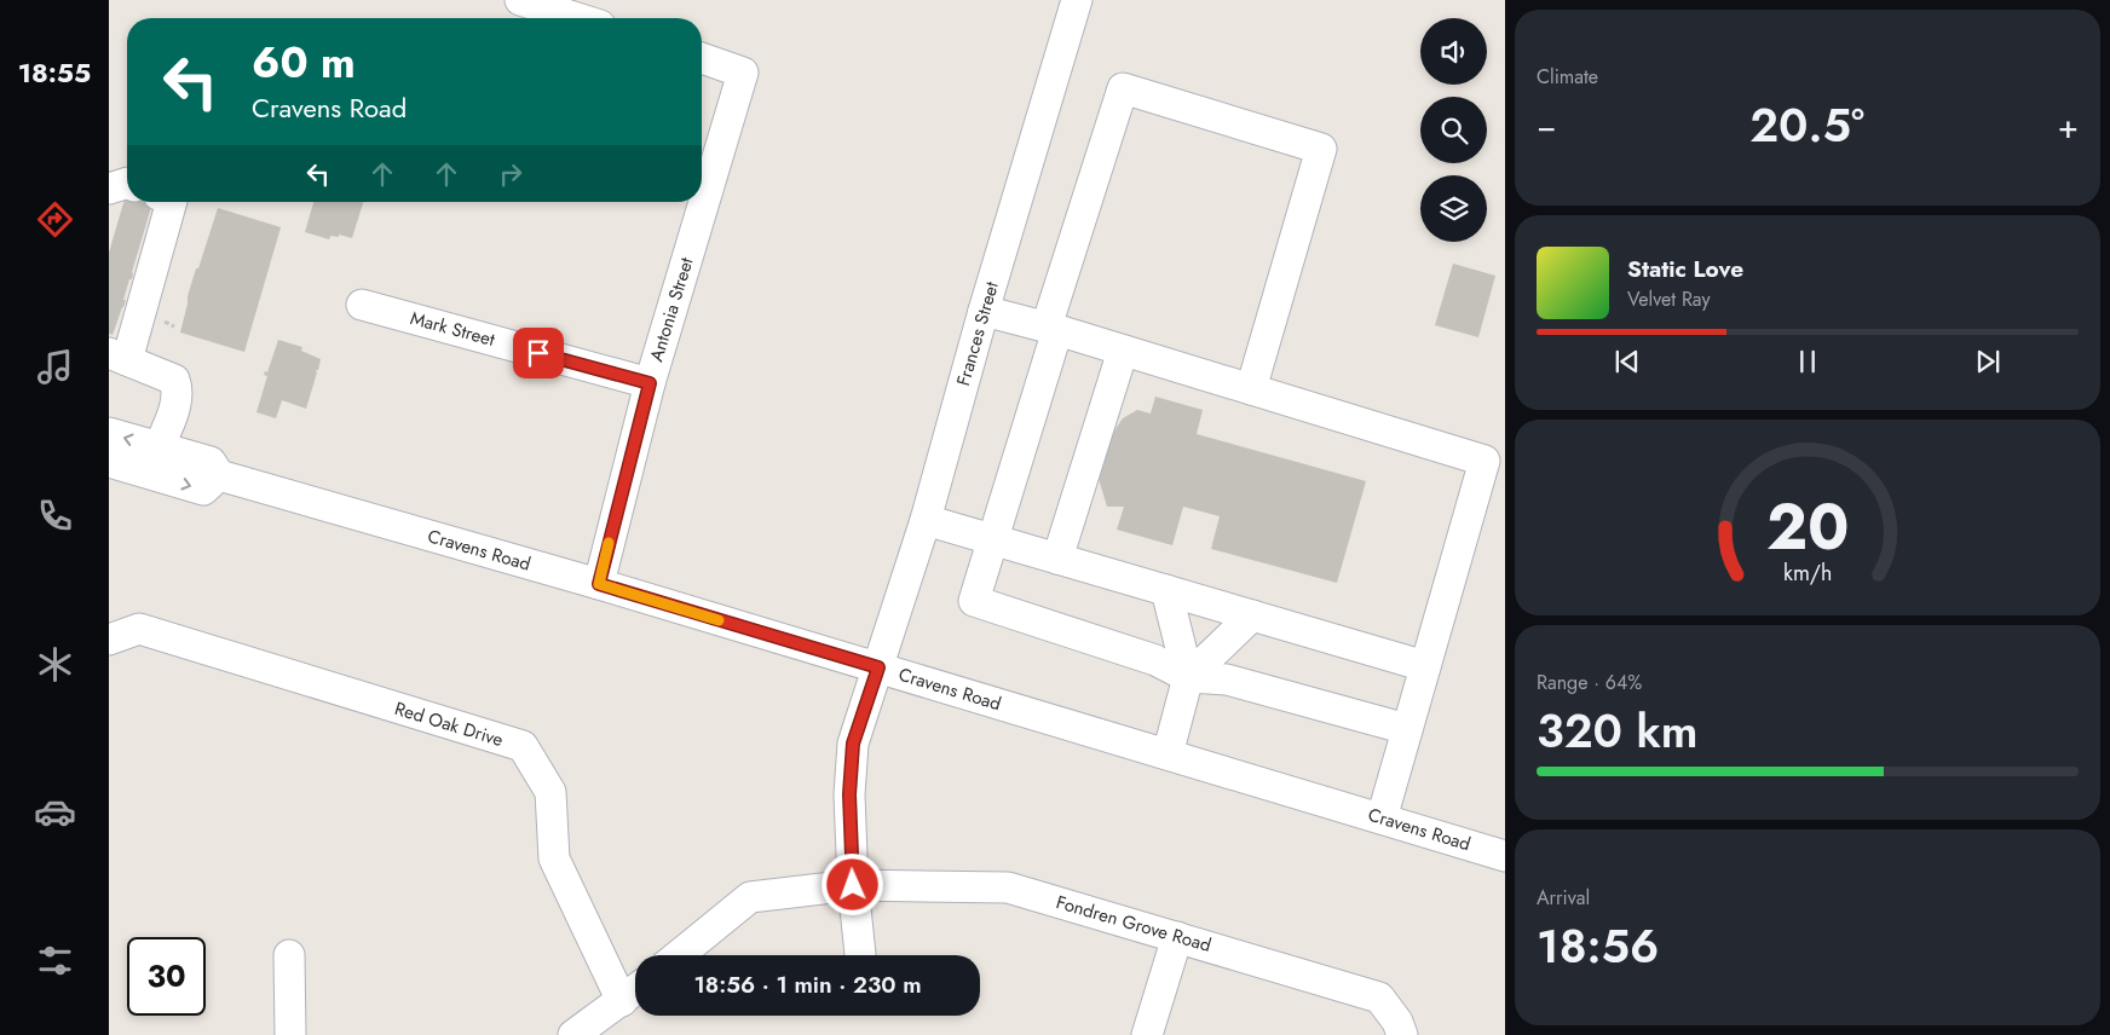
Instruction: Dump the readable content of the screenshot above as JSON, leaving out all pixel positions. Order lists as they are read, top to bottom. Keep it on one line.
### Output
{"streets":{"street":["Antonia Street","Mark Street","Frances Street","Cravens Road","Red Oak Drive","Fondren Grove Road"]},"crossings":[["Antonia Street","Mark Street"],["Antonia Street","Cravens Road"],["Frances Street","Cravens Road"],["Frances Street","Fondren Grove Road"]],"page":{"tabs":"18:55","tile":["Climate",["Range · 64%","320 km"],["Arrival","18:56"]],"turn":["60 m","Cravens Road"],"heat":["−","20.5°","+"],"song":["Static Love","Velvet Ray"],"limit":"30","trip":"18:56 · 1 min · 230 m","gauge":["20","km/h"]}}
